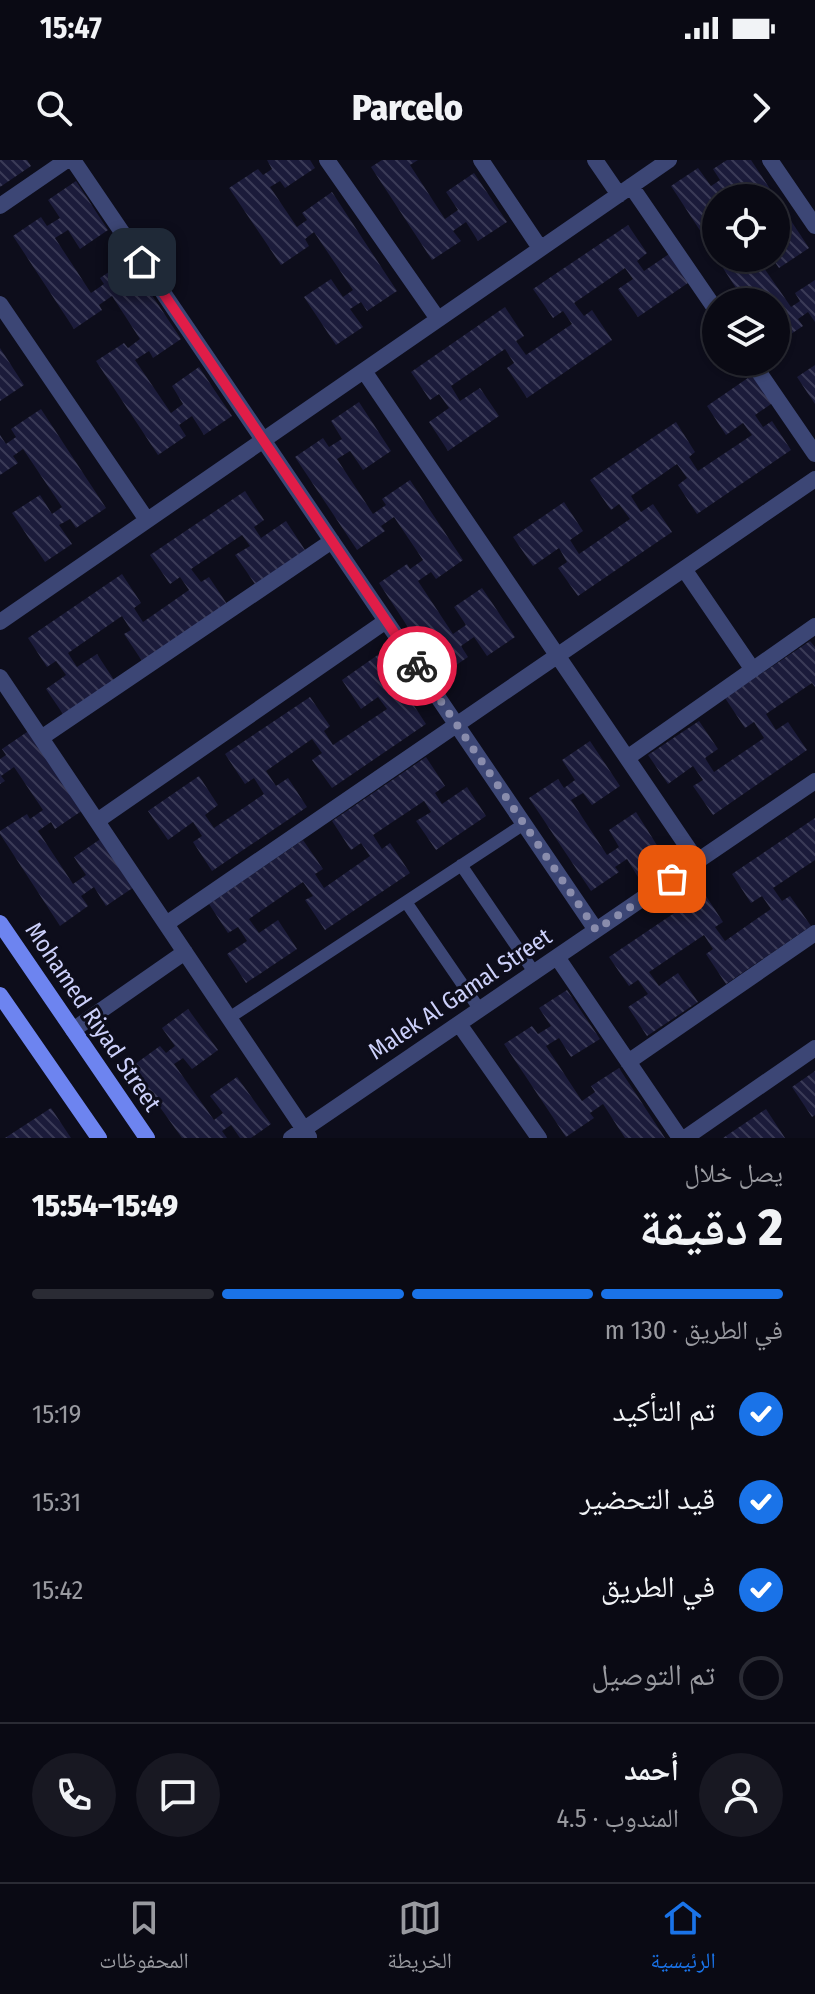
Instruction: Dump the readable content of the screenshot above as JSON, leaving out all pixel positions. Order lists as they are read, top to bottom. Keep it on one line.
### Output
{"streets":{"street":["Malek Al Gamal Street","Mohamed Riyad Street"]},"page":{"status":"15:47","header":"Parcelo","heading":["2 دقيقة","يصل خلال","15:49–15:54"],"panel":["أحمد","المندوب · 4.5"],"bar":"في الطريق · 130 m","list":[["تم التأكيد","15:19"],["قيد التحضير","15:31"],["في الطريق","15:42"],"تم التوصيل"],"tabs":["الرئيسية","الخريطة","المحفوظات"]}}
